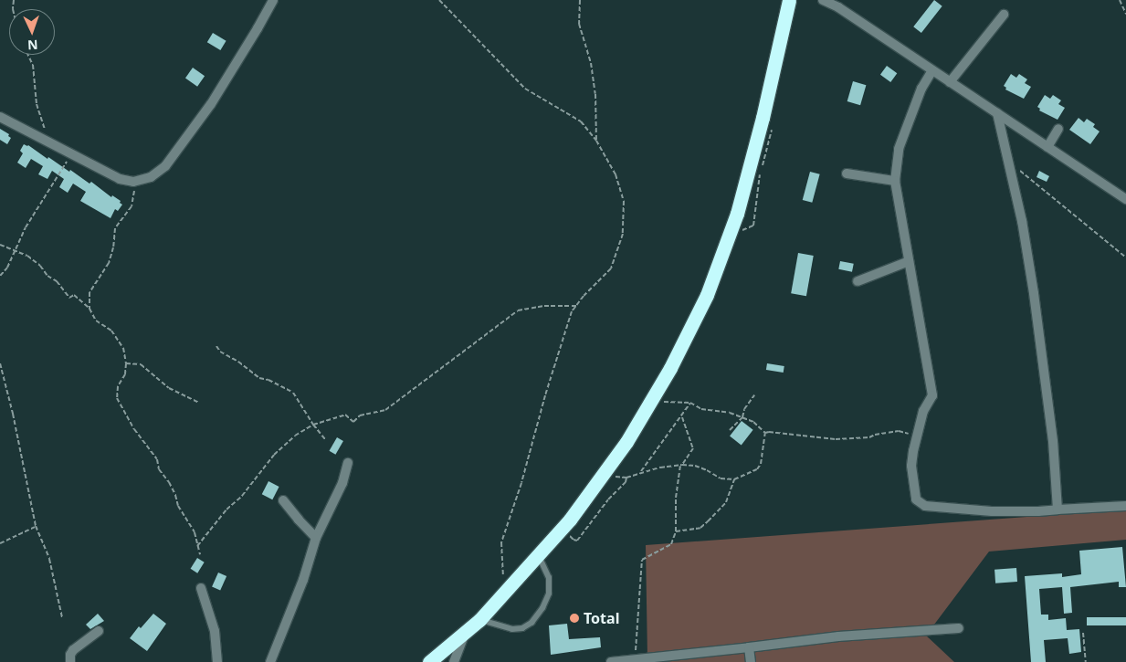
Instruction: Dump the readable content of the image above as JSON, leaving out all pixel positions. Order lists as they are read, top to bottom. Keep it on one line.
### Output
{"places":["Total"],"north":"bottom"}
